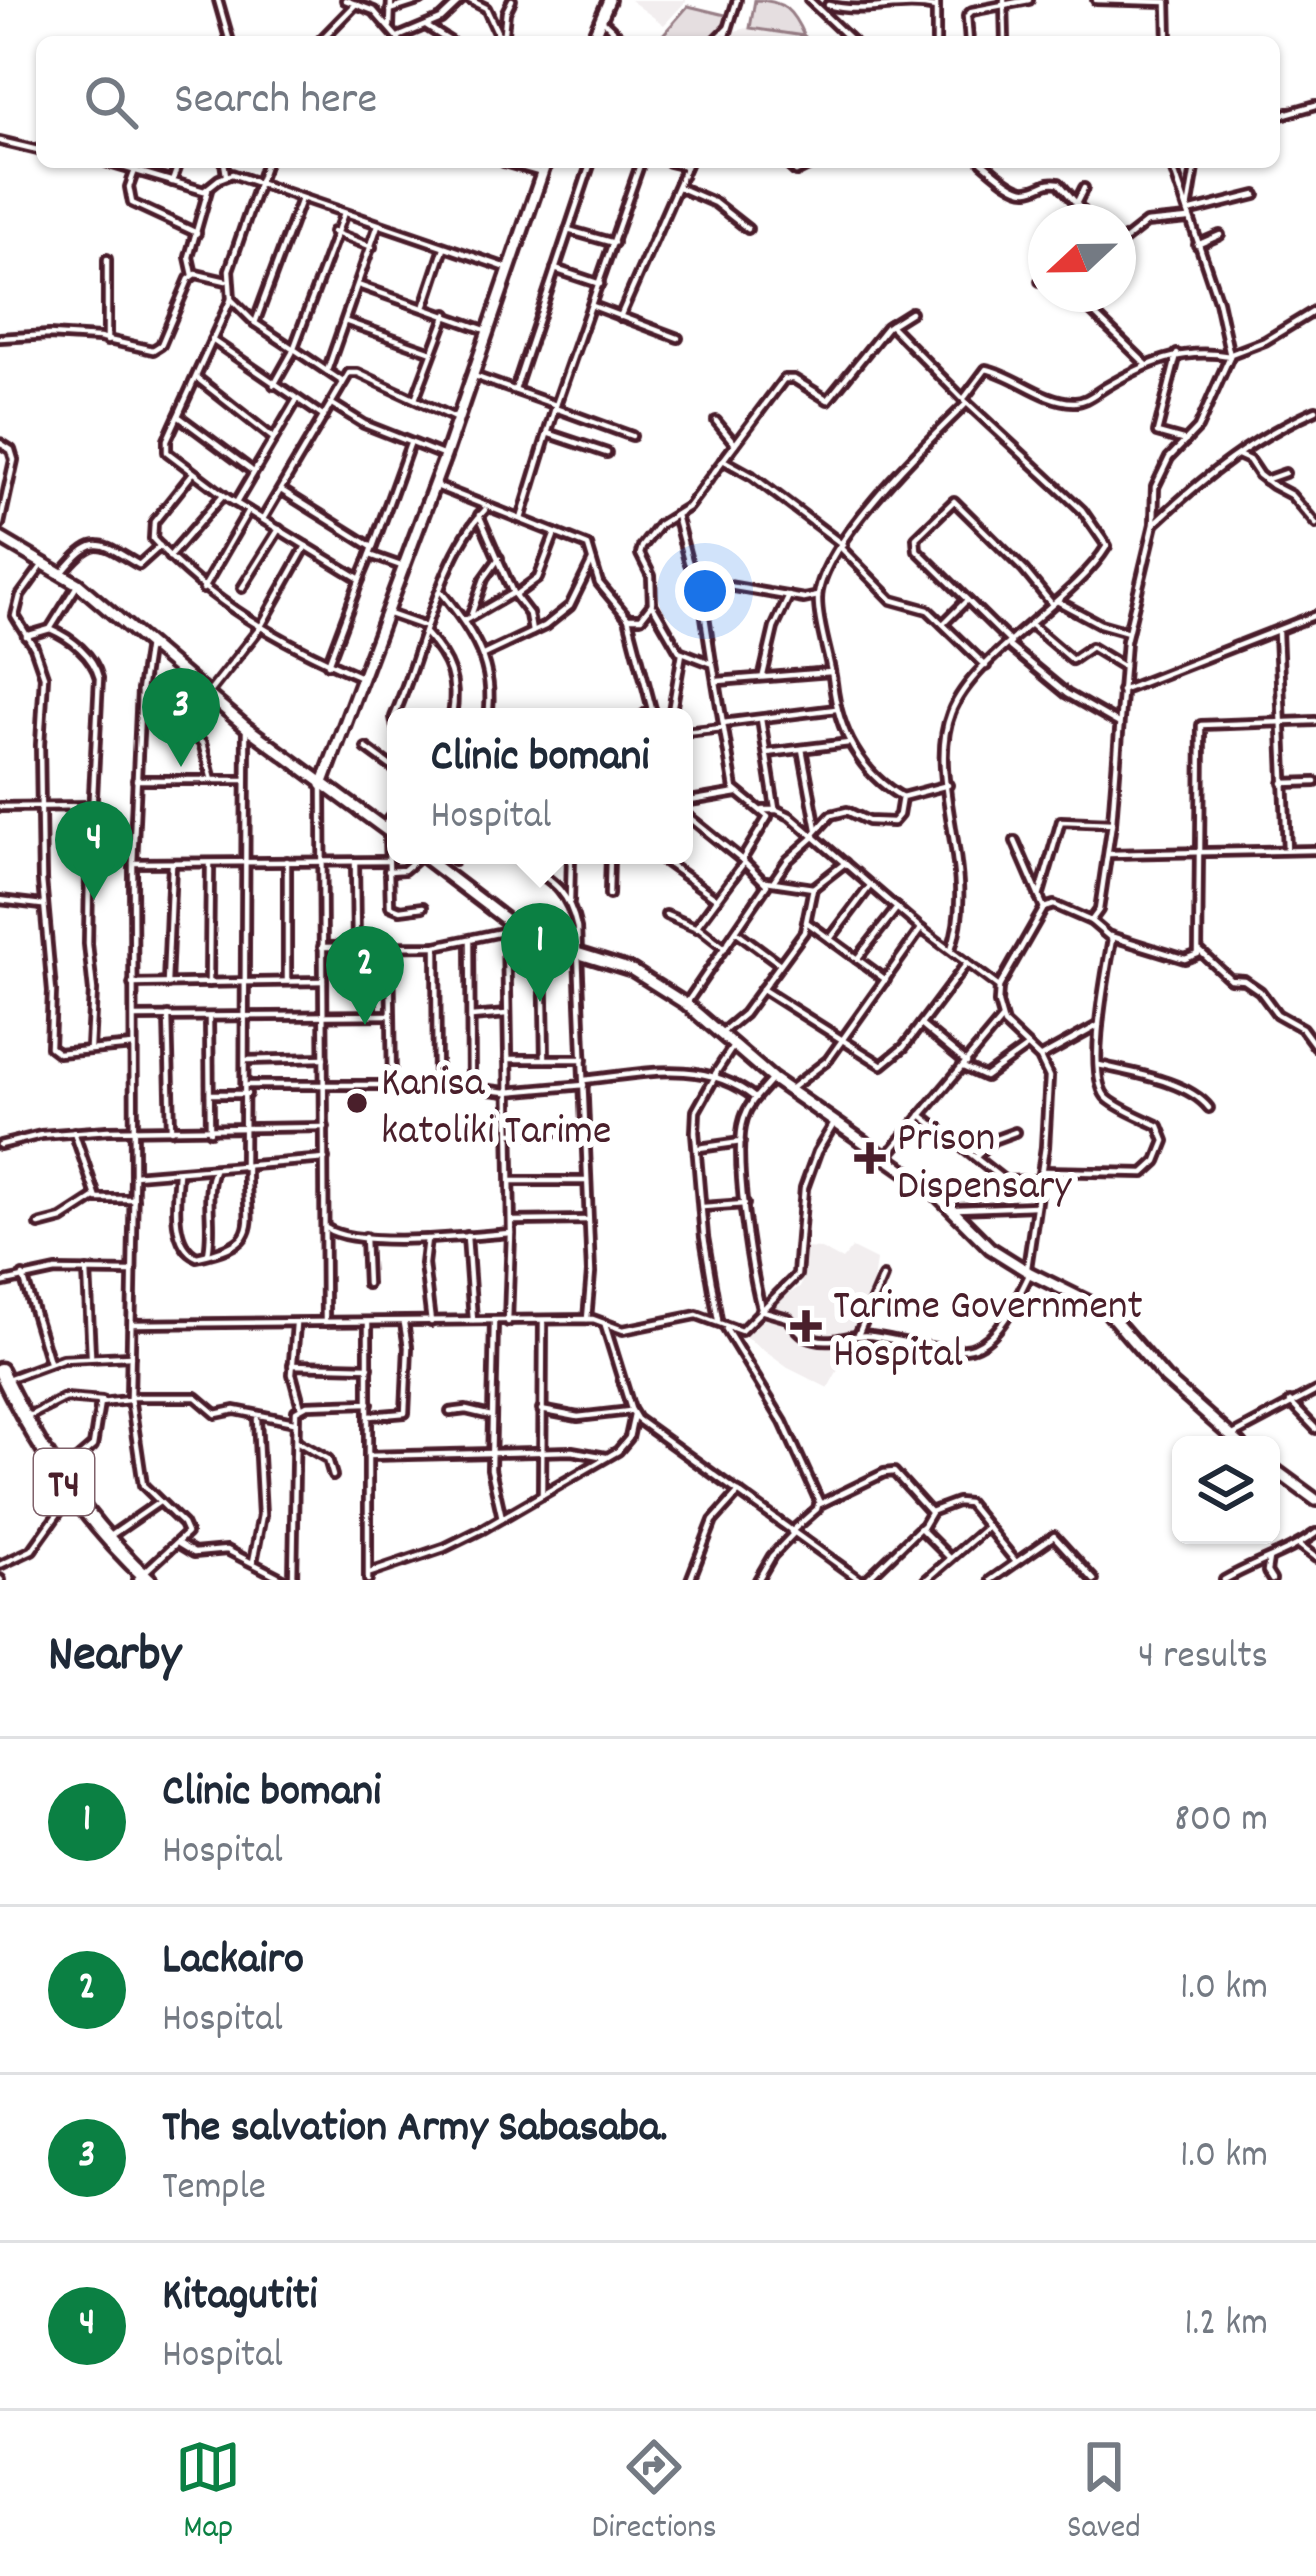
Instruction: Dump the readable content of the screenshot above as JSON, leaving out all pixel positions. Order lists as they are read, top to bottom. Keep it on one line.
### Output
{"streets":{"highway":["T4"]},"places":{"other":["Kanisa katoliki Tarime"],"health":["Prison Dispensary","Tarime Government Hospital"]},"north":"left","page":{"search":"Search here","pins":["3","4","1","2"],"popup":["Clinic bomani","Hospital"],"heading":["Nearby","4 results"],"list":[{"mark":"1","name":"Clinic bomani","note":"Hospital","value":"800 m"},{"mark":"2","name":"Lackairo","note":"Hospital","value":"1.0 km"},{"mark":"3","name":"The salvation Army Sabasaba.","note":"Temple","value":"1.0 km"},{"mark":"4","name":"Kitagutiti","note":"Hospital","value":"1.2 km"}],"nav":["Map","Directions","Saved"]}}
